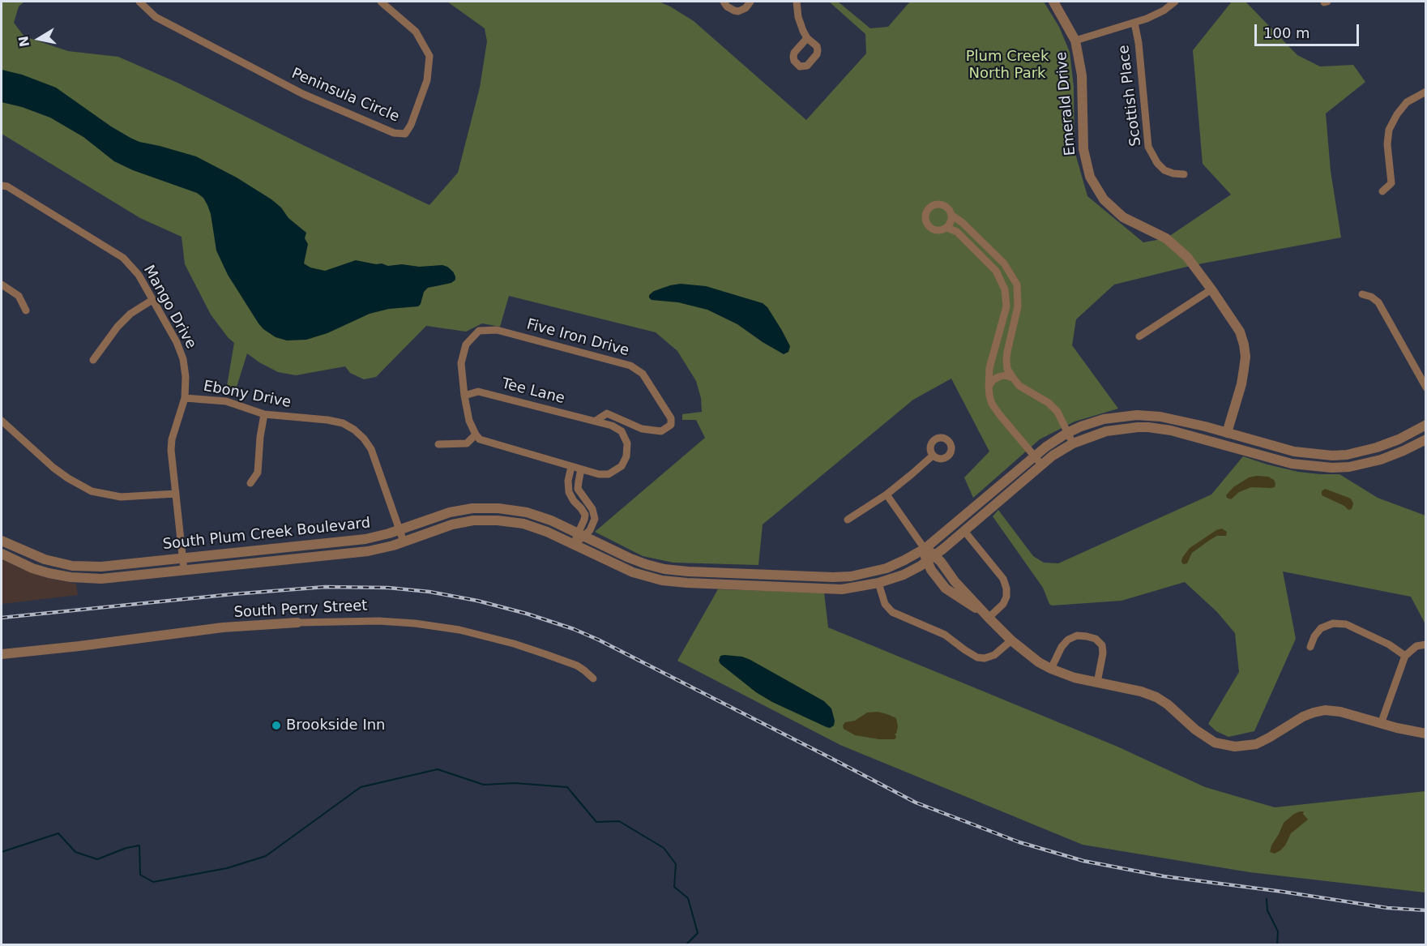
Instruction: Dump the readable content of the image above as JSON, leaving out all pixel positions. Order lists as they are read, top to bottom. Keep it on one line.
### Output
{"streets":{"street":["Peninsula Circle","Scottish Place","Emerald Drive","Mango Drive","Five Iron Drive","Tee Lane","Ebony Drive","South Plum Creek Boulevard","South Perry Street"]},"crossings":[["Emerald Drive","South Plum Creek Boulevard"],["Mango Drive","Ebony Drive"],["Mango Drive","South Plum Creek Boulevard"],["Five Iron Drive","Tee Lane"],["Ebony Drive","South Plum Creek Boulevard"]],"parks":["Plum Creek North Park"],"places":["Brookside Inn"],"scale_bar":"100 m","north":"left"}
